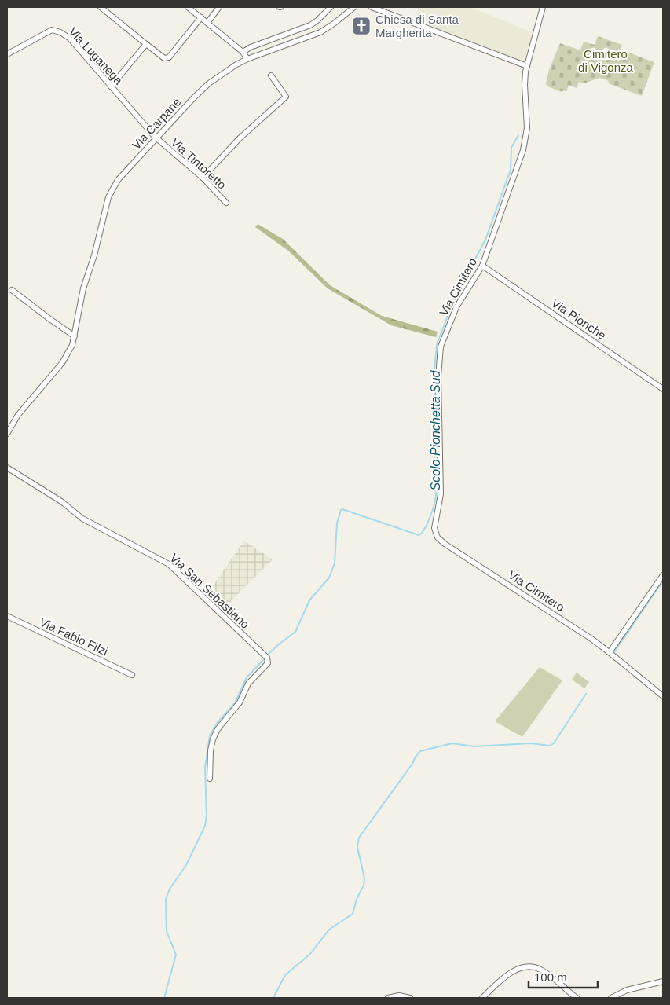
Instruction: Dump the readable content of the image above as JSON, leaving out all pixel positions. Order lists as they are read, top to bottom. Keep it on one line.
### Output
{"streets":{"street":["Via Luganega","Via Carpane","Via Tintoretto","Via Cimitero","Via Pionche","Via San Sebastiano","Via Fabio Filzi"]},"crossings":[["Via Luganega","Via Carpane"],["Via Luganega","Via Tintoretto"],["Via Carpane","Via Tintoretto"],["Via Cimitero","Via Pionche"]],"water":["Scolo Pionchetta Sud"],"parks":["Cimitero di Vigonza"],"places":{"church":["Chiesa di Santa Margherita"]},"scale_bar":"100 m"}
